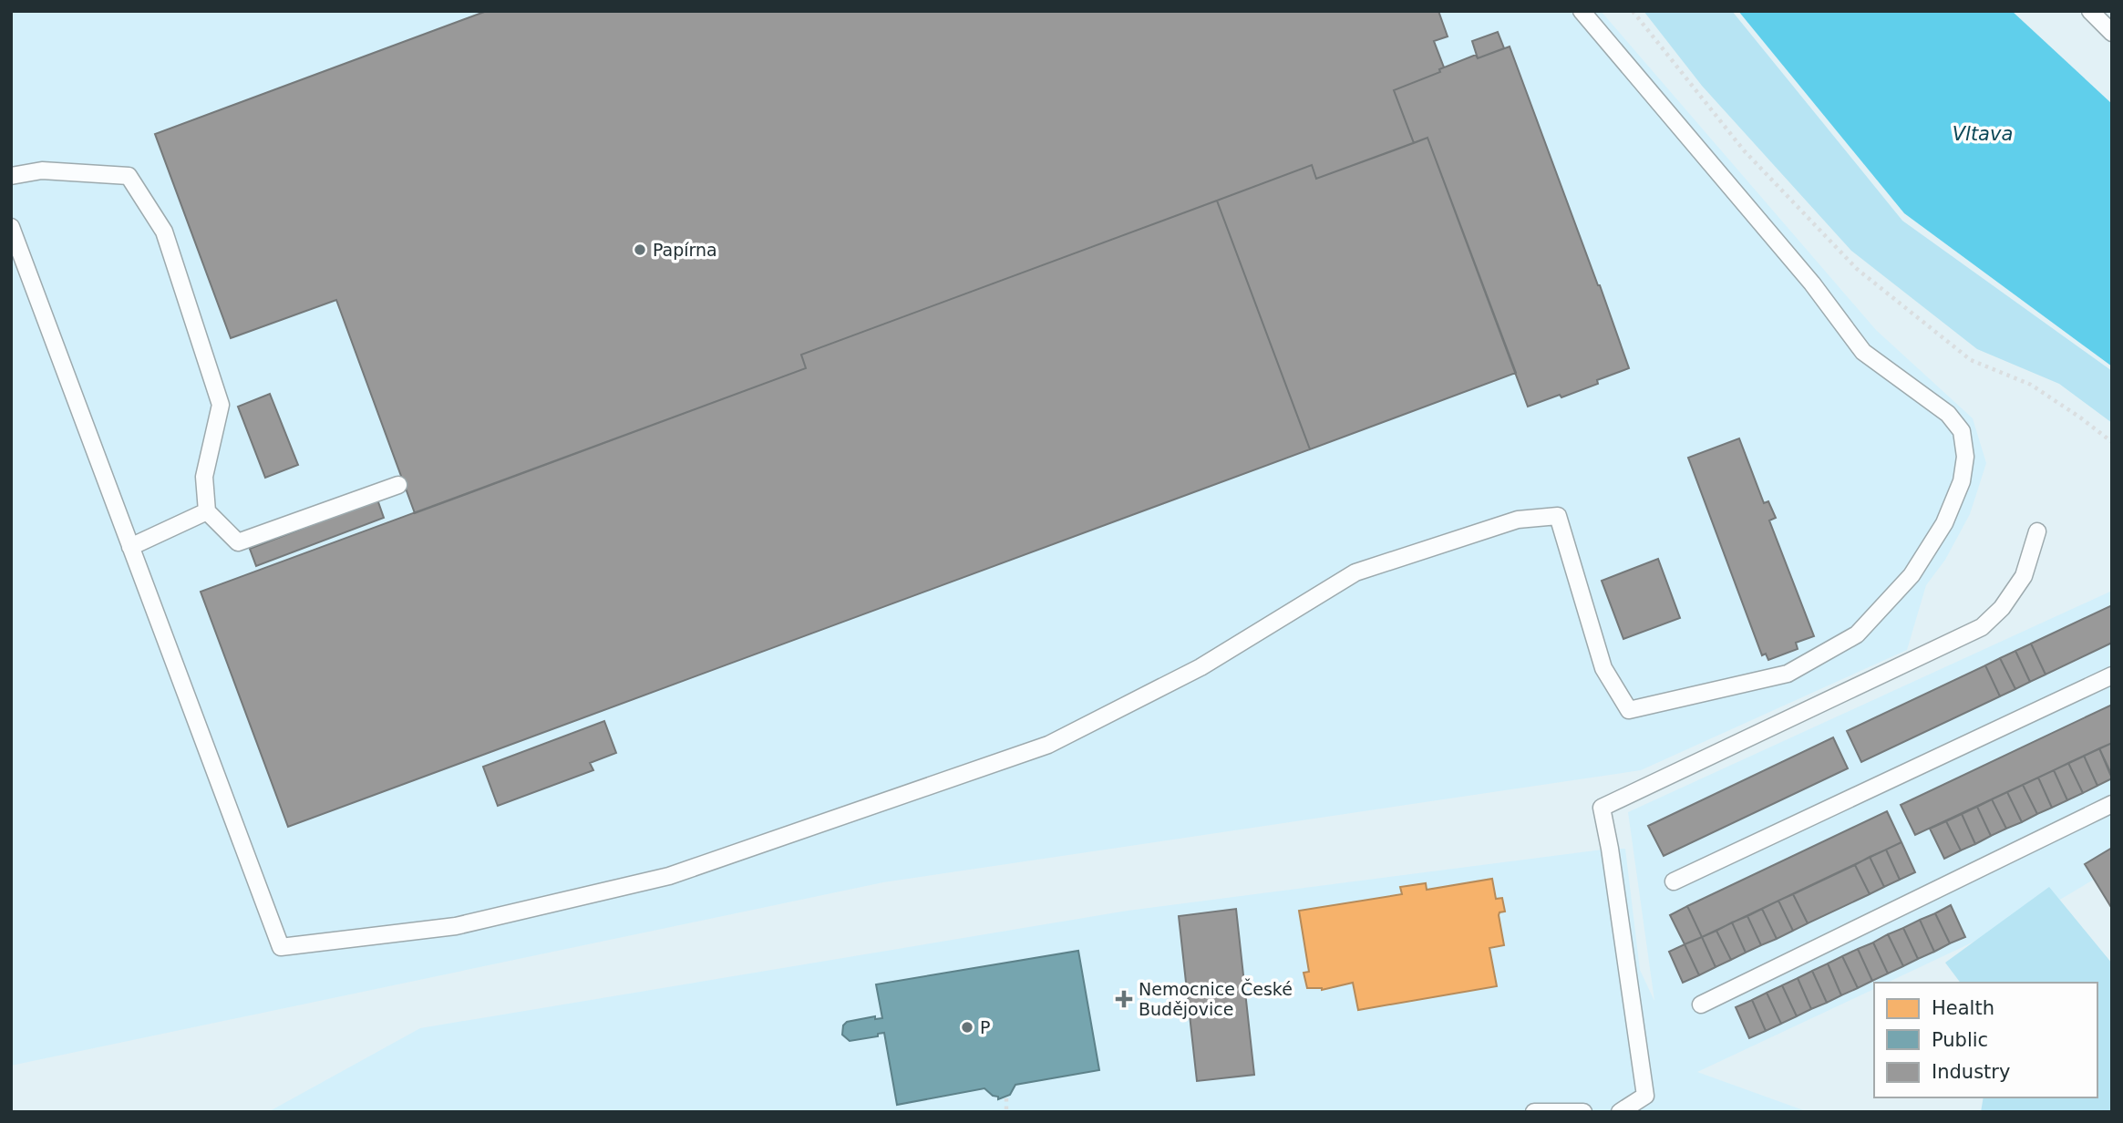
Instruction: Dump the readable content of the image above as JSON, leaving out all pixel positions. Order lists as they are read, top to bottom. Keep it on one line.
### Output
{"water":["Vltava"],"places":{"other":["Papírna","P"],"health":["Nemocnice České Budějovice"]},"legend":["Health","Public","Industry"]}
